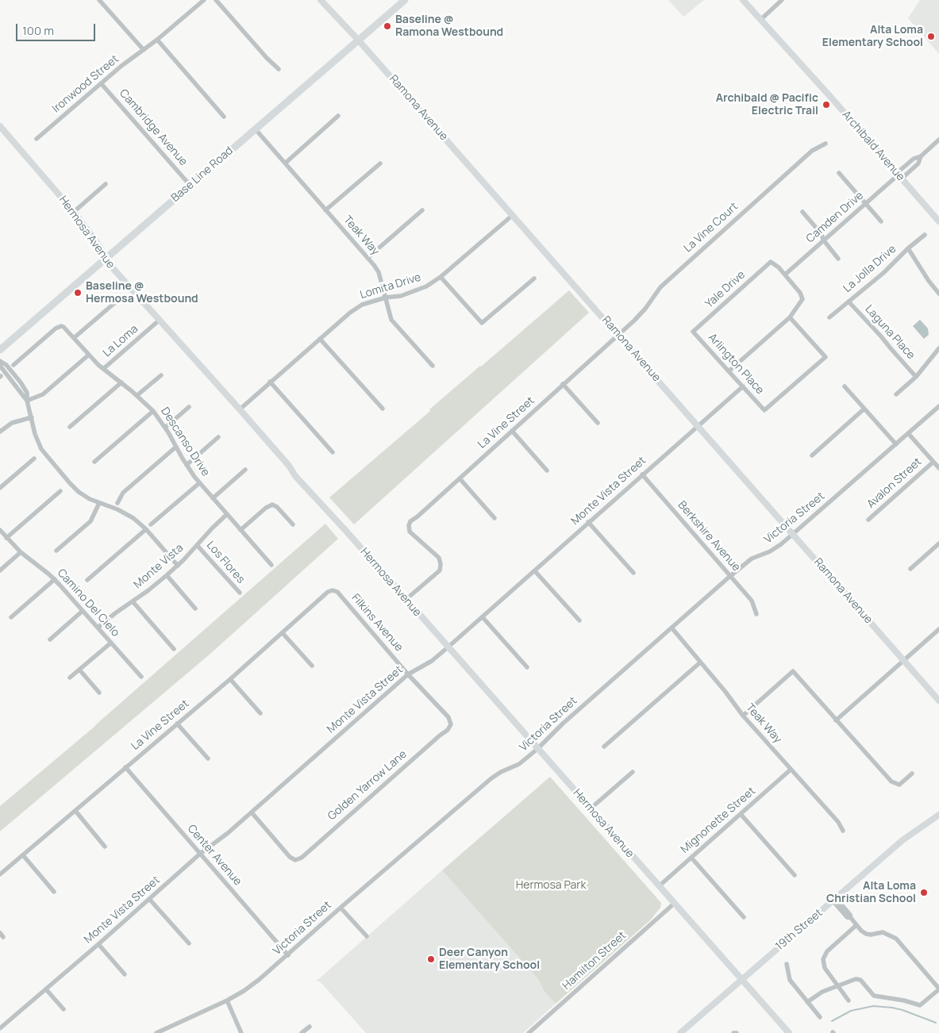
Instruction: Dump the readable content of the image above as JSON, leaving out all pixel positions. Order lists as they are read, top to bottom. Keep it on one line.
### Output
{"streets":{"main road":["Base Line Road"],"street":["Ironwood Street","Ramona Avenue","Cambridge Avenue","Archibald Avenue","Camden Drive","La Vine Court","Hermosa Avenue","Teak Way","La Jolla Drive","Lomita Drive","Yale Drive","Laguna Place","La Loma","Arlington Place","La Vine Street","Descanso Drive","Avalon Street","Monte Vista Street","Victoria Street","Berkshire Avenue","Los Flores","Monte Vista","Camino Del Cielo","Filkins Avenue","Golden Yarrow Lane","Mignonette Street","Center Avenue","19th Street","Hamilton Street"]},"crossings":[["Ironwood Street","Cambridge Avenue"],["Ramona Avenue","Base Line Road"],["Ramona Avenue","La Vine Court"],["Ramona Avenue","Lomita Drive"],["Ramona Avenue","La Vine Street"],["Ramona Avenue","Monte Vista Street"],["Ramona Avenue","Victoria Street"],["Cambridge Avenue","Base Line Road"],["Archibald Avenue","Camden Drive"],["Base Line Road","Hermosa Avenue"],["Base Line Road","Teak Way"],["Camden Drive","Yale Drive"],["La Vine Court","La Vine Street"],["Hermosa Avenue","Lomita Drive"],["Hermosa Avenue","La Loma"],["Hermosa Avenue","La Vine Street"],["Hermosa Avenue","Monte Vista Street"],["Hermosa Avenue","Victoria Street"],["Hermosa Avenue","Mignonette Street"],["Hermosa Avenue","19th Street"],["Hermosa Avenue","Hamilton Street"],["Teak Way","Lomita Drive"],["Teak Way","Victoria Street"],["Teak Way","Mignonette Street"],["La Jolla Drive","Laguna Place"],["Yale Drive","Arlington Place"],["La Loma","Descanso Drive"],["Arlington Place","Monte Vista Street"],["La Vine Street","Filkins Avenue"],["La Vine Street","Center Avenue"],["Descanso Drive","Monte Vista"],["Monte Vista Street","Berkshire Avenue"],["Monte Vista Street","Filkins Avenue"],["Monte Vista Street","Golden Yarrow Lane"],["Monte Vista Street","Center Avenue"],["Victoria Street","Berkshire Avenue"],["Victoria Street","Center Avenue"],["Los Flores","Monte Vista"],["Monte Vista","Camino Del Cielo"],["Filkins Avenue","Golden Yarrow Lane"]],"parks":["Hermosa Park"],"places":["Baseline @ Ramona Westbound","Alta Loma Elementary School","Archibald @ Pacific Electric Trail","Baseline @ Hermosa Westbound","Alta Loma Christian School","Deer Canyon Elementary School"],"scale_bar":"100 m"}
